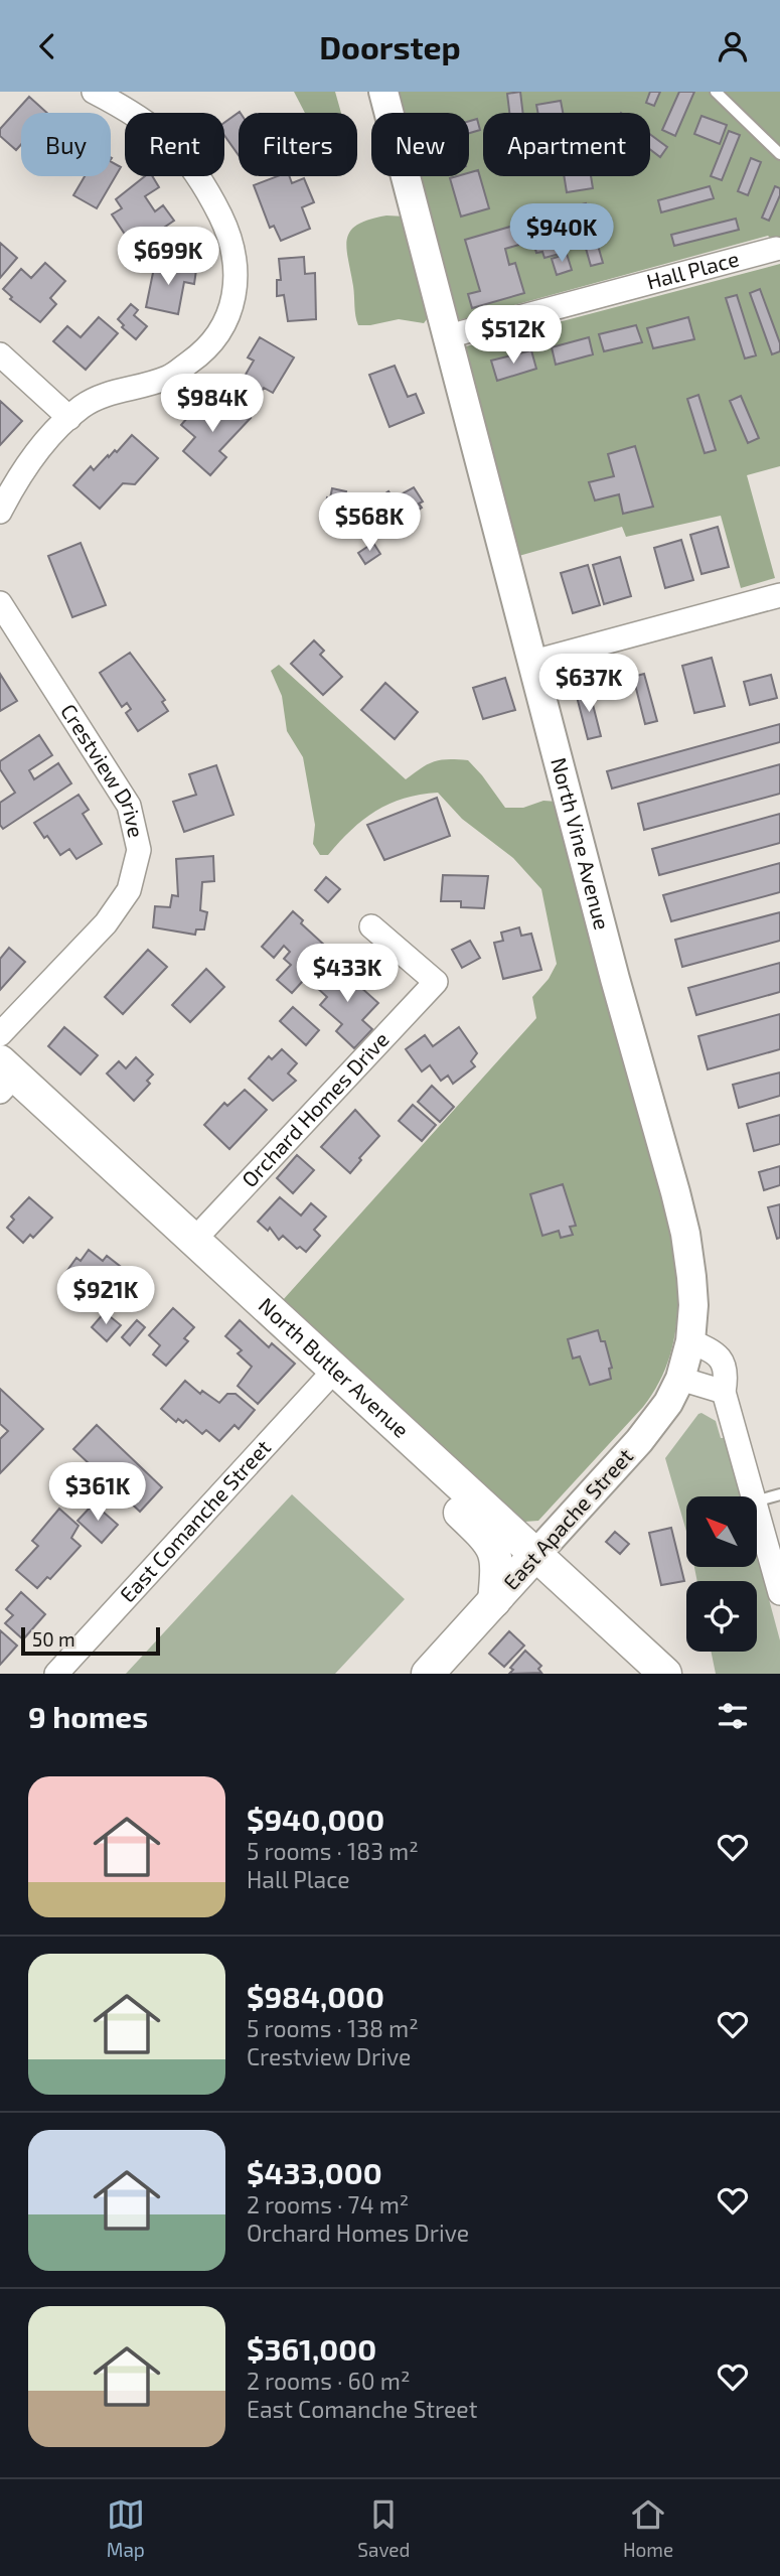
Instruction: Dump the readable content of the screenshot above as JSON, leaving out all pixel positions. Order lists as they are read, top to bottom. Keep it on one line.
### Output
{"streets":{"main road":["North Butler Avenue","East Apache Street"],"street":["Hall Place","Crestview Drive","North Vine Avenue","Orchard Homes Drive","East Comanche Street"]},"crossings":[["Hall Place","North Vine Avenue"],["North Vine Avenue","East Apache Street"],["Orchard Homes Drive","North Butler Avenue"],["North Butler Avenue","East Apache Street"],["North Butler Avenue","East Comanche Street"]],"scale_bar":"50 m","north":"top left","page":{"header":"Doorstep","chip":["Buy","Rent","Filters","New","Apartment"],"price":["$940K","$699K","$512K","$984K","$568K","$637K","$433K","$921K","$361K"],"scale":"50 m","heading":"9 homes","list":[{"name":"$940,000","note":"5 rooms · 183 m² · Hall Place"},{"name":"$984,000","note":"5 rooms · 138 m² · Crestview Drive"},{"name":"$433,000","note":"2 rooms · 74 m² · Orchard Homes Drive"},{"name":"$361,000","note":"2 rooms · 60 m² · East Comanche Street"}],"tabs":["Map","Saved","Home"]}}
